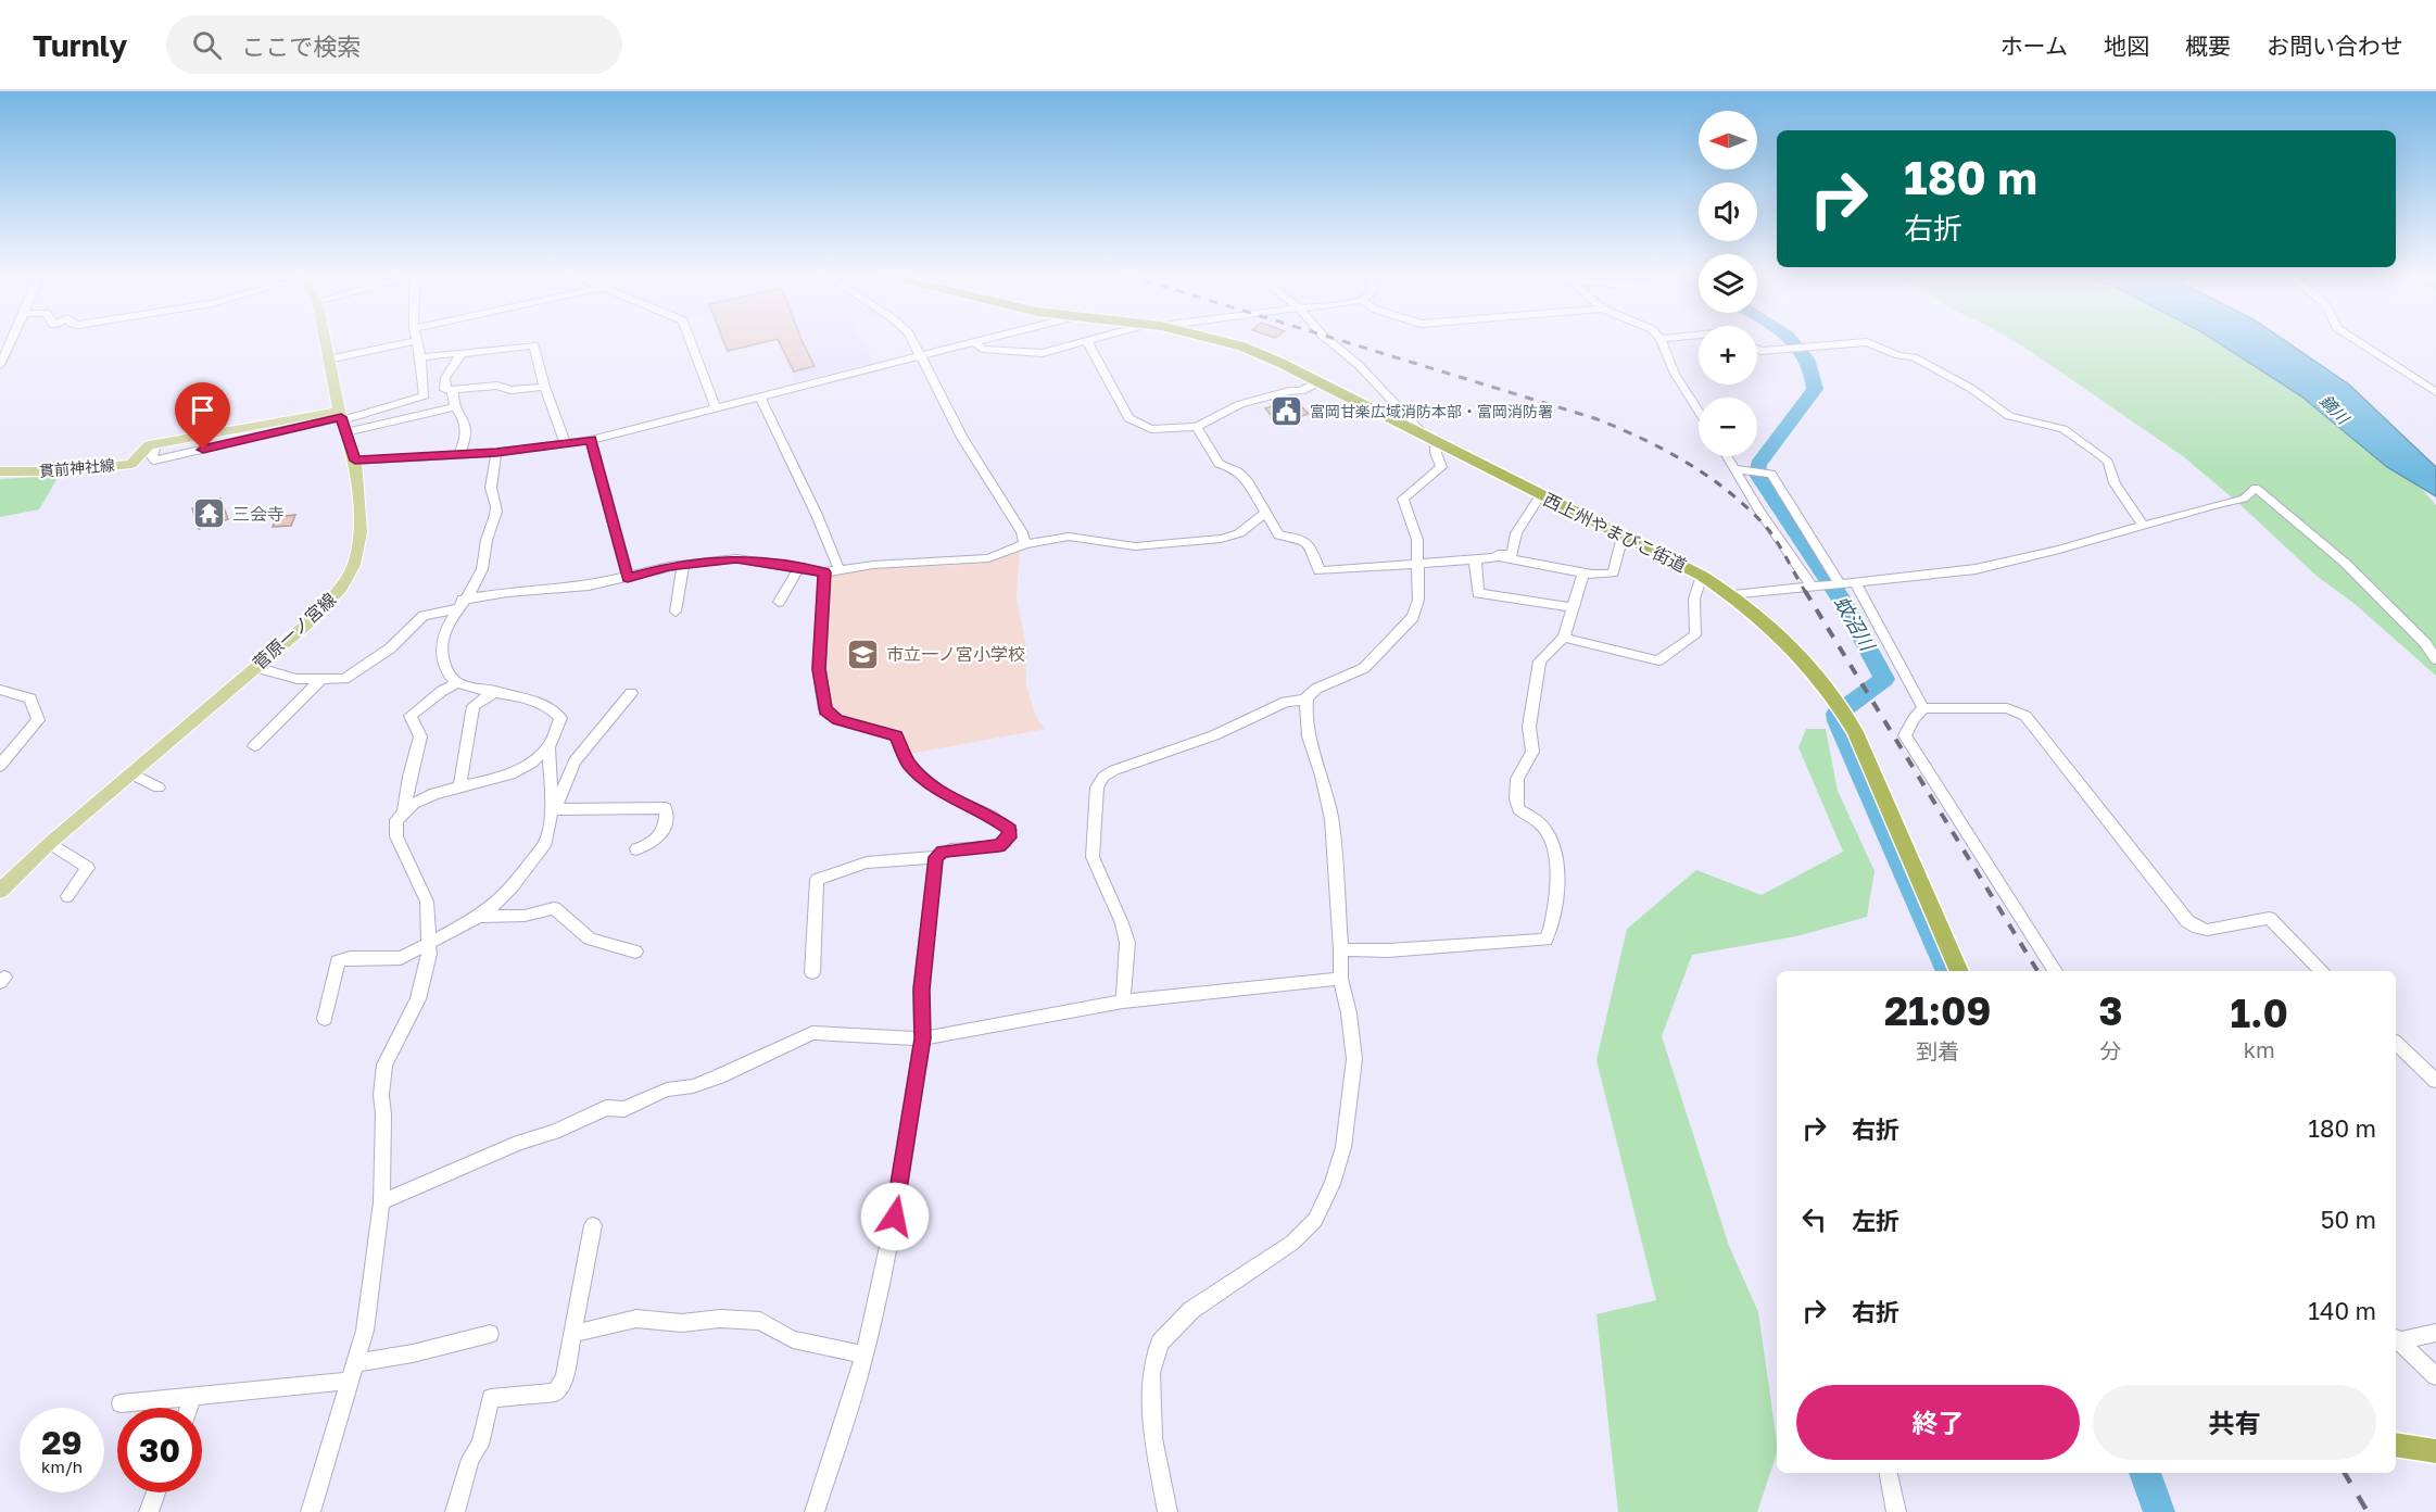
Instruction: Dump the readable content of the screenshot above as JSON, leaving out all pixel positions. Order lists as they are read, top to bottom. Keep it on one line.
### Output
{"streets":{"highway":["西上州やまびこ街道"],"main road":["貫前神社線","菅原一ノ宮線"]},"crossings":[["貫前神社線","菅原一ノ宮線"]],"water":["鏑川","蚊沼川"],"places":{"public building":["富岡甘楽広域消防本部・富岡消防署"],"temple":["三会寺"],"school or university":["市立一ノ宮小学校"]},"north":"left","page":{"header":"Turnly","search":"ここで検索","nav":["ホーム","地図","概要","お問い合わせ"],"map_buttons":["+","−"],"turn":["180 m","右折"],"eta":["21:09","到着","3","分","1.0","km"],"list":[{"name":"右折","value":"180 m"},{"name":"左折","value":"50 m"},{"name":"右折","value":"140 m"}],"buttons":["終了","共有"],"speed":"29 km/h","limit":"30"}}
